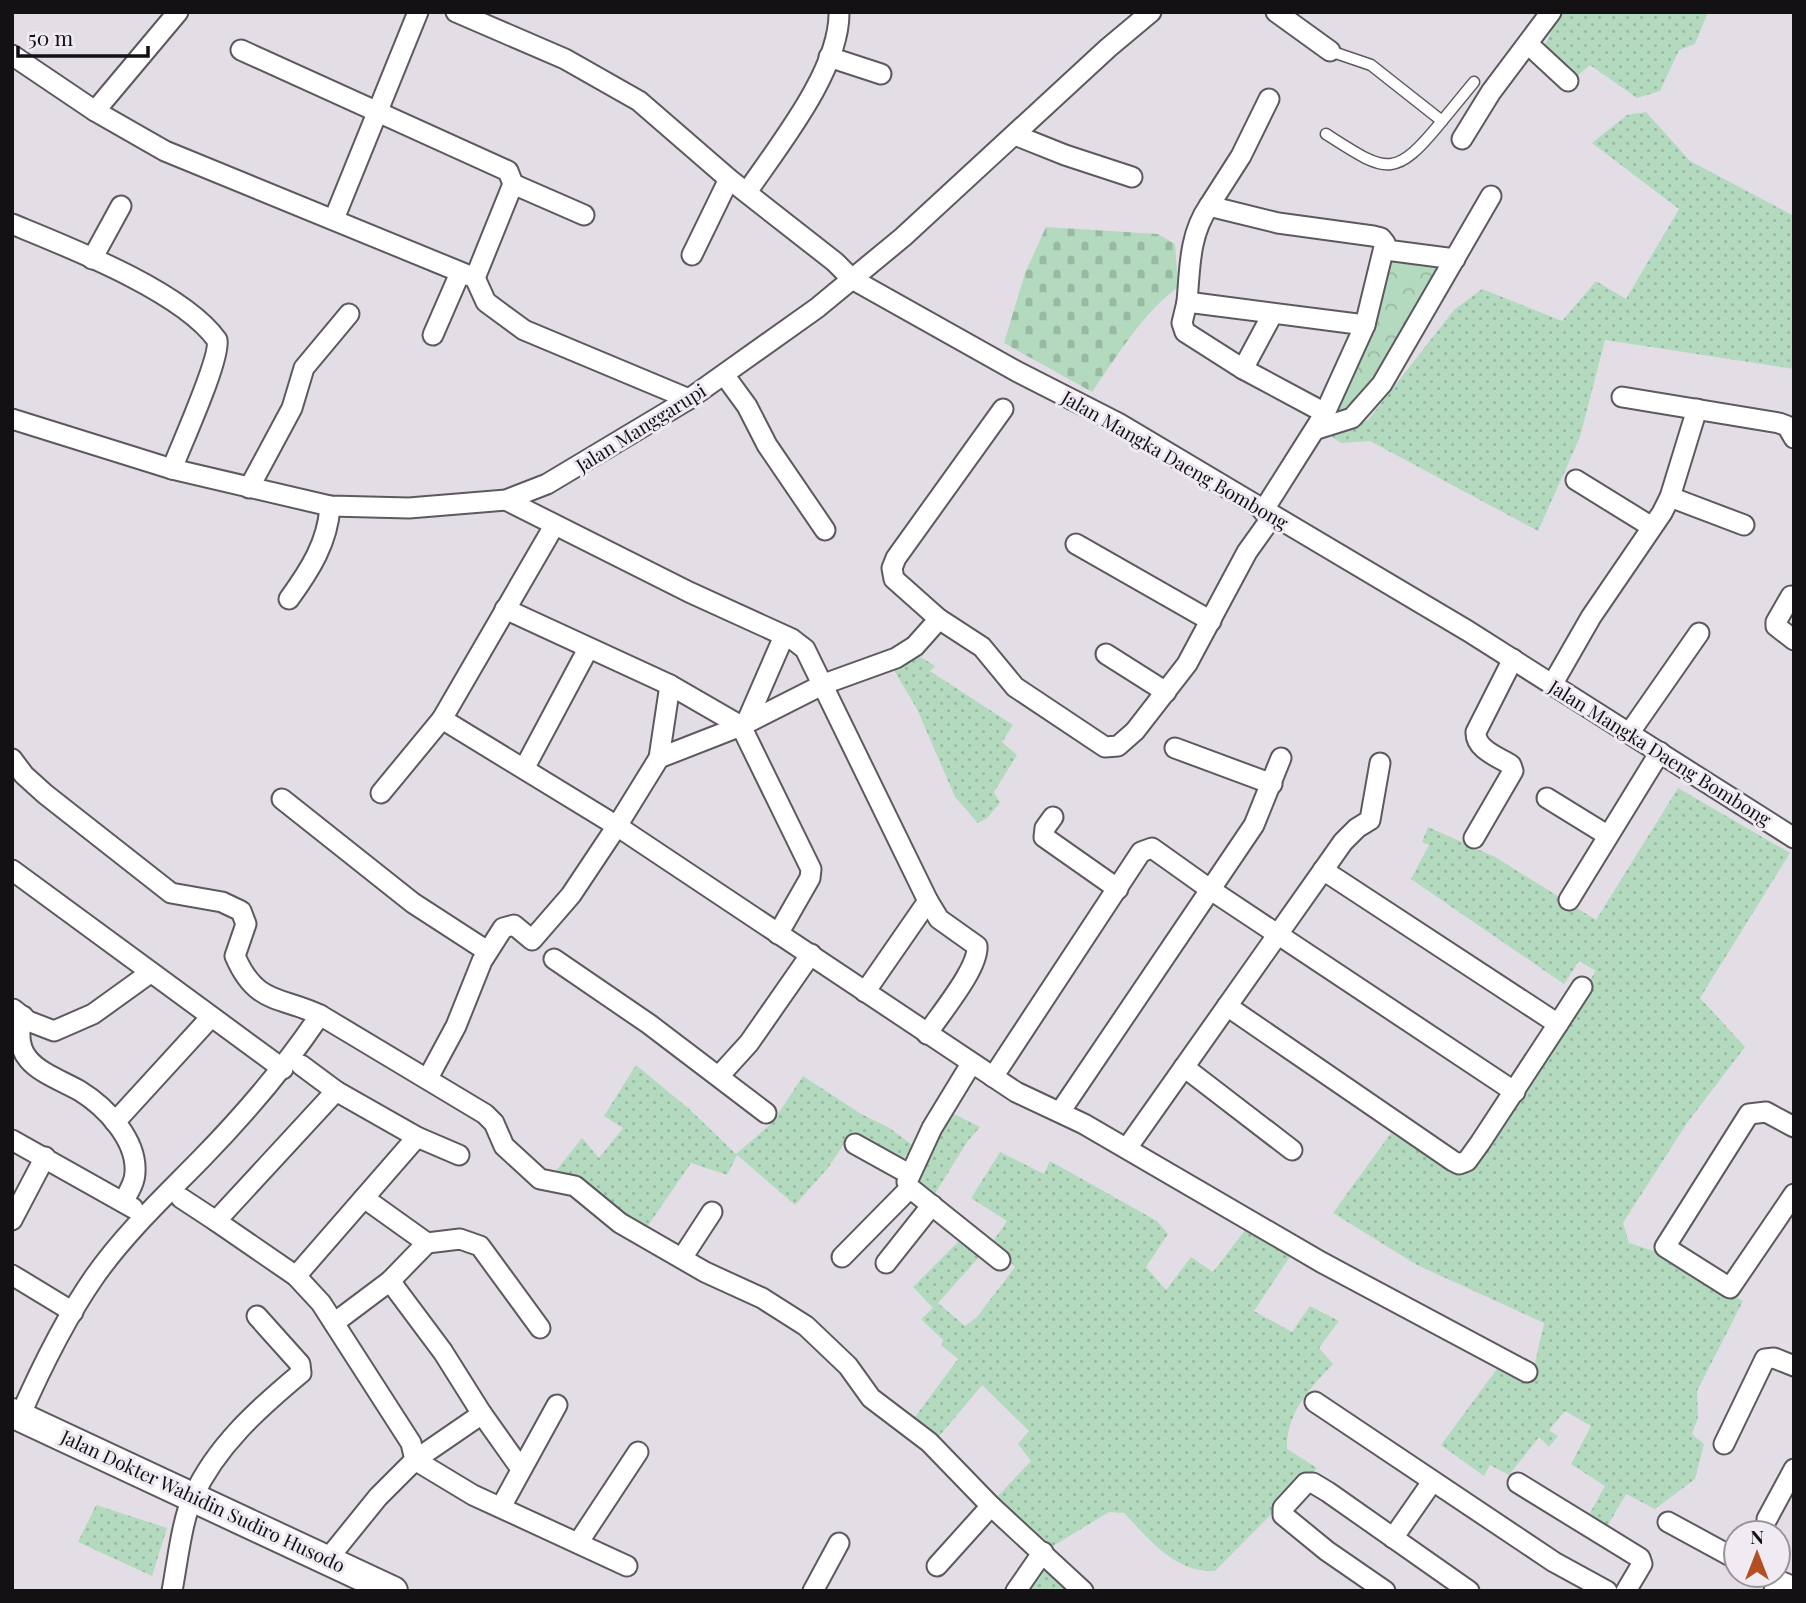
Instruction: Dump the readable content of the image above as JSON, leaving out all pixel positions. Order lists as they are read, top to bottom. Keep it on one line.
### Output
{"streets":{"street":["Jalan Manggarupi","Jalan Mangka Daeng Bombong","Jalan Dokter Wahidin Sudiro Husodo"]},"crossings":[["Jalan Manggarupi","Jalan Mangka Daeng Bombong"]],"scale_bar":"50 m","north":"top"}
